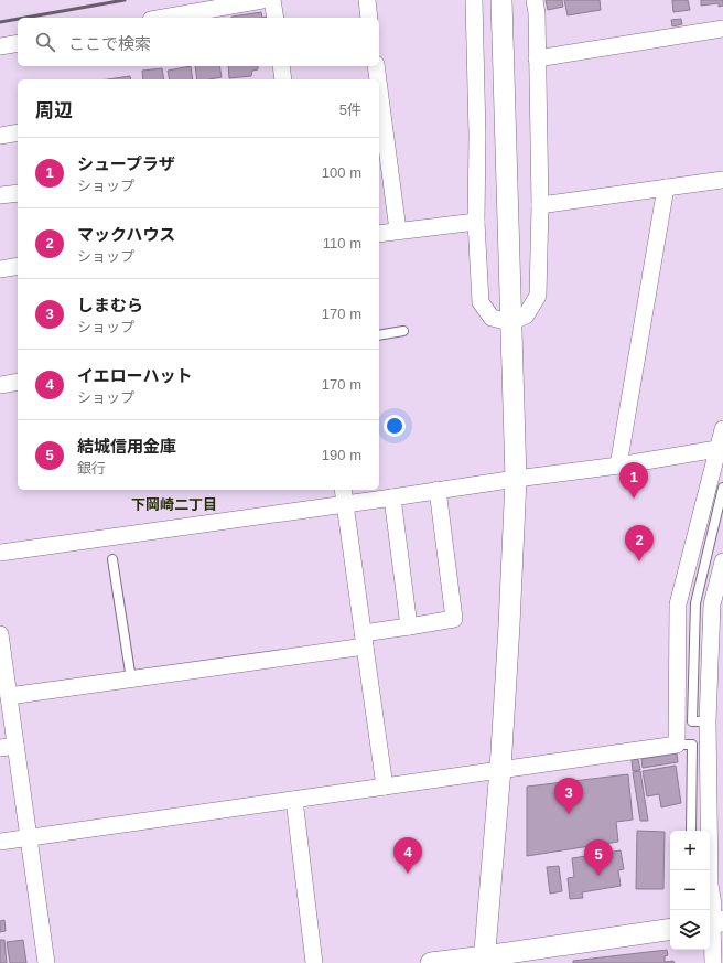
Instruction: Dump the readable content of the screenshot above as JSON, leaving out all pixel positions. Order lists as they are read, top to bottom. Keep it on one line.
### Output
{"districts":["下岡崎二丁目"],"page":{"search":"ここで検索","heading":["周辺","5件"],"list":[{"mark":"1","name":"シュープラザ","note":"ショップ","value":"100 m"},{"mark":"2","name":"マックハウス","note":"ショップ","value":"110 m"},{"mark":"3","name":"しまむら","note":"ショップ","value":"170 m"},{"mark":"4","name":"イエローハット","note":"ショップ","value":"170 m"},{"mark":"5","name":"結城信用金庫","note":"銀行","value":"190 m"}],"pins":["1","2","3","4","5"],"map_buttons":["+","−"]}}
